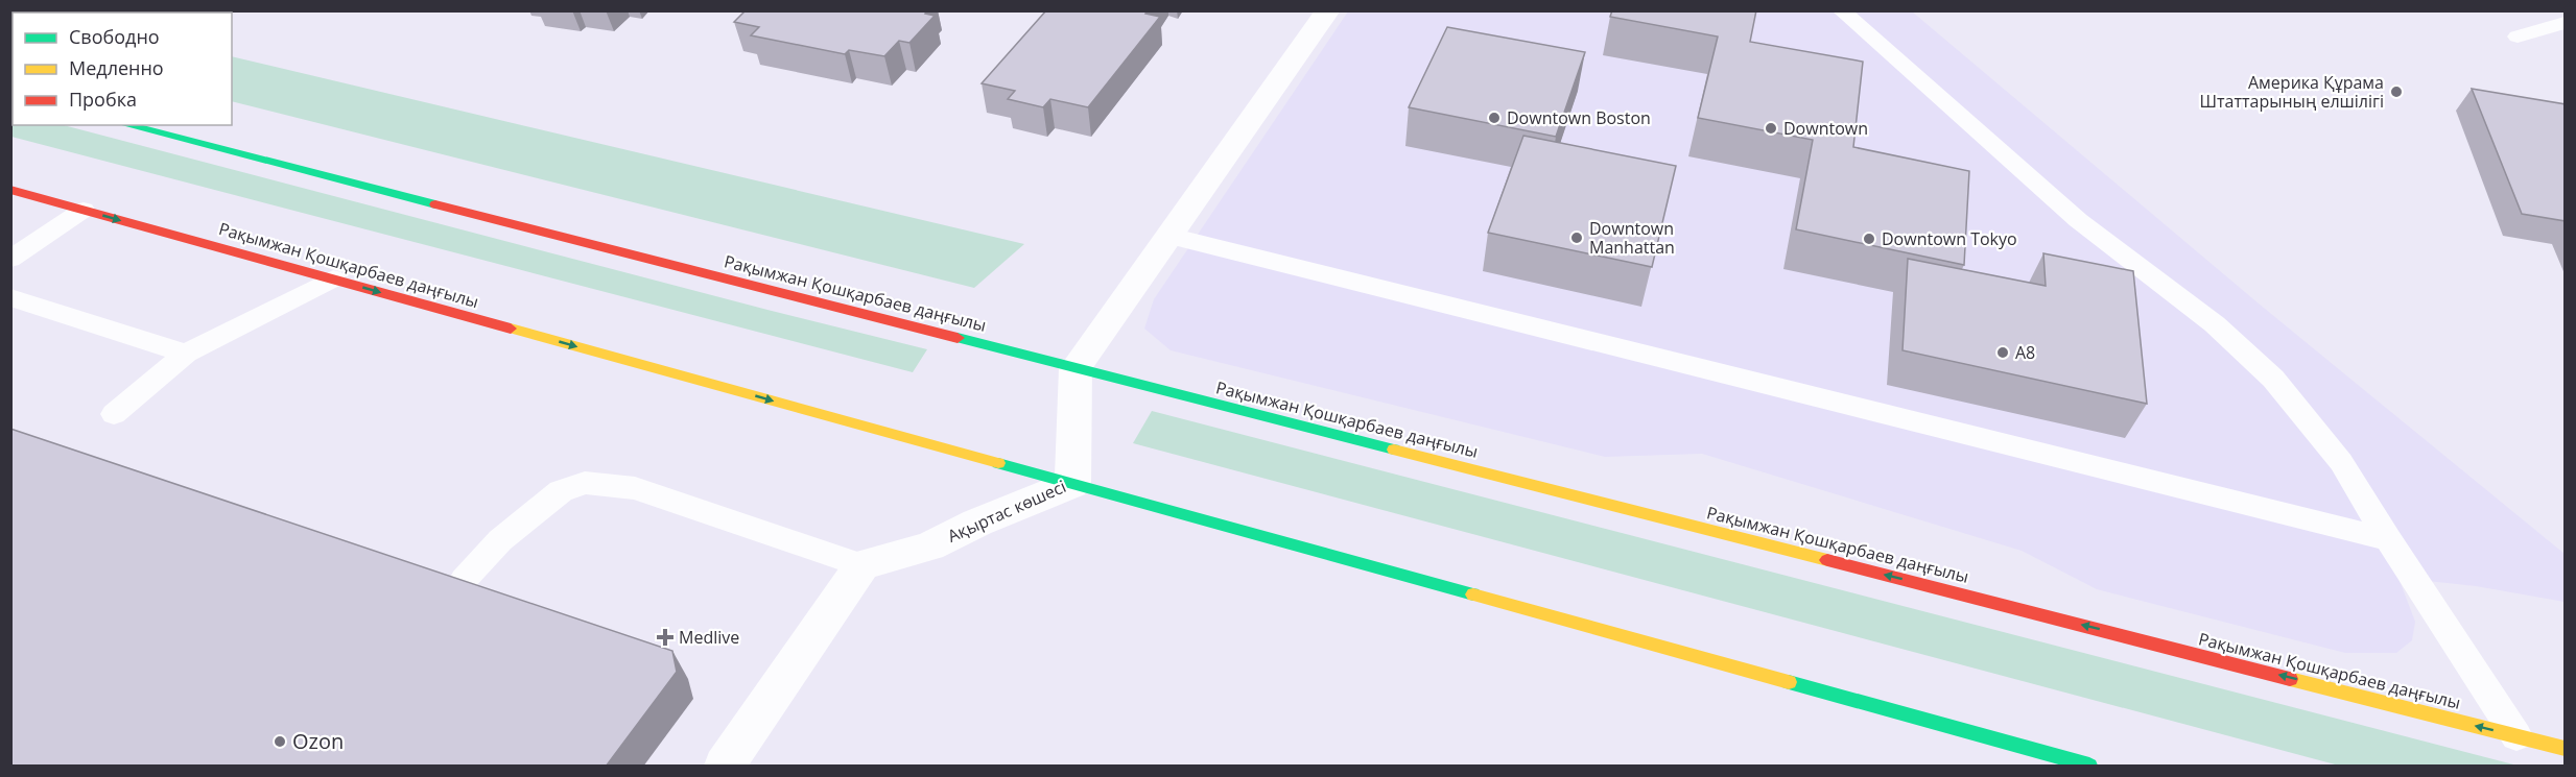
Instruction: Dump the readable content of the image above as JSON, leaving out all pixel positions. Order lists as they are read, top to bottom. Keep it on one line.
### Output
{"streets":{"main road":["Рақымжан Қошқарбаев даңғылы"],"street":["Ақыртас көшесі"]},"crossings":[["Рақымжан Қошқарбаев даңғылы","Ақыртас көшесі"]],"places":{"other":["Америка Құрама Штаттарының елшілігі","Downtown Boston","Downtown","Downtown Manhattan","Downtown Tokyo","А8","Ozon"],"health":["Medlive"]},"legend":["Свободно","Медленно","Пробка"]}
